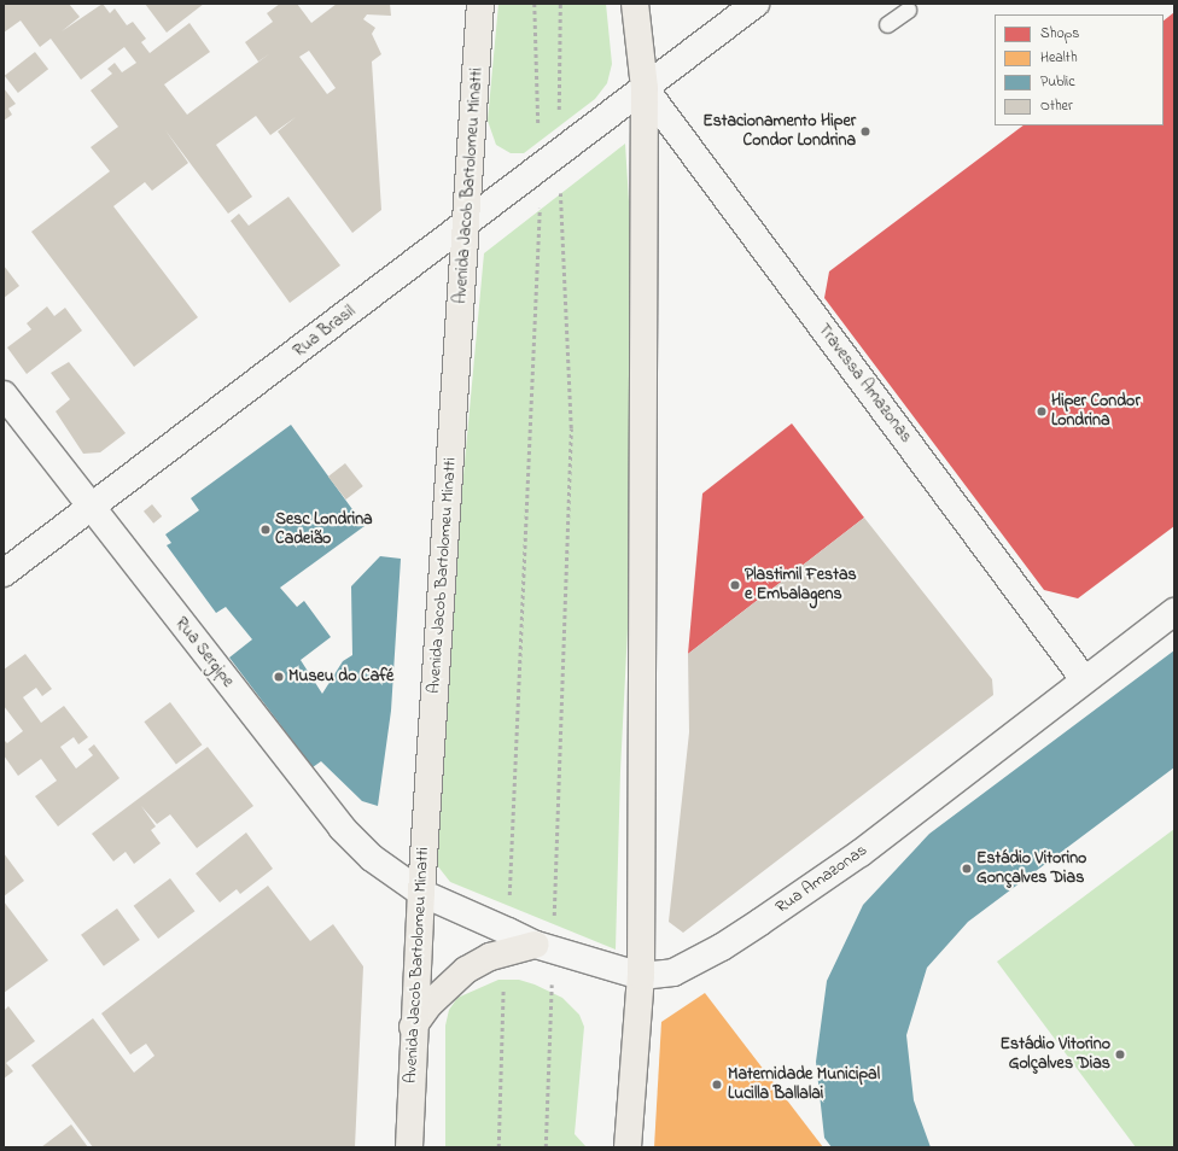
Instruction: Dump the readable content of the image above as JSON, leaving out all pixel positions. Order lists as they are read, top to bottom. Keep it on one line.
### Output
{"streets":{"main road":["Avenida Jacob Bartolomeu Minatti"],"street":["Rua Brasil","Travessa Amazonas","Rua Sergipe","Rua Amazonas"]},"crossings":[["Avenida Jacob Bartolomeu Minatti","Rua Brasil"],["Avenida Jacob Bartolomeu Minatti","Rua Sergipe"],["Rua Brasil","Travessa Amazonas"],["Rua Brasil","Rua Sergipe"],["Travessa Amazonas","Rua Amazonas"]],"places":["Estacionamento Hiper Condor Londrina","Hiper Condor Londrina","Sesc Londrina Cadeião","Plastimil Festas e Embalagens","Museu do Café","Estádio Vitorino Gonçalves Dias","Estádio Vitorino Golçalves Dias","Maternidade Municipal Lucilla Ballalai"],"legend":["Shops","Health","Public","Other"]}
